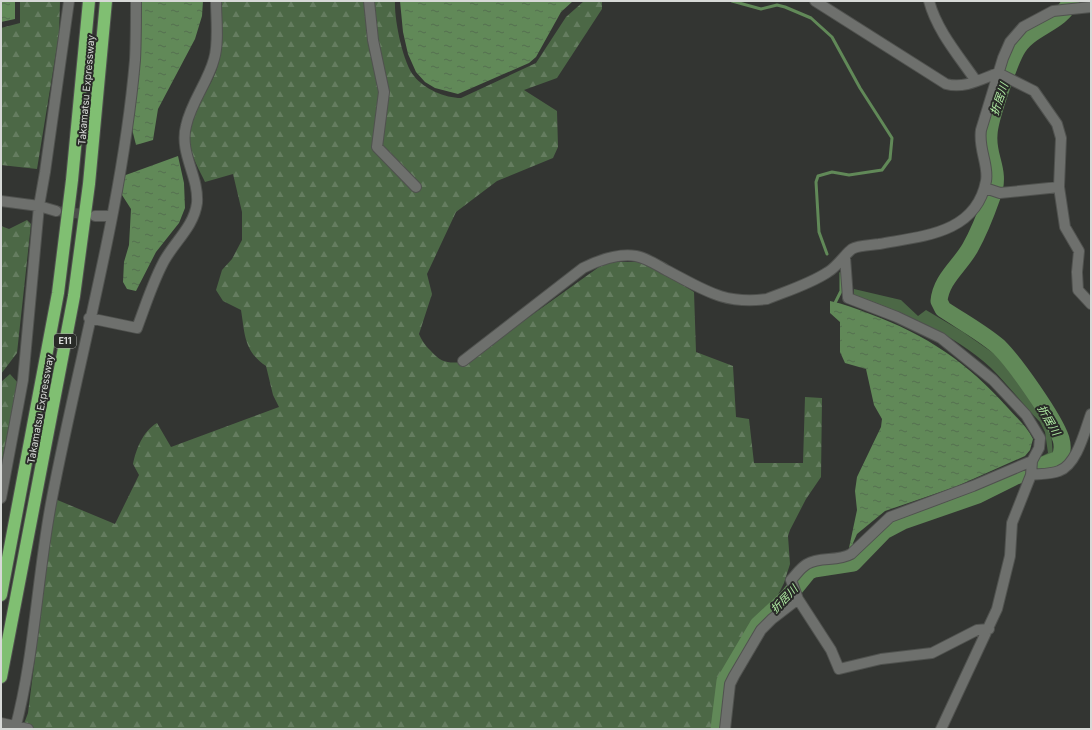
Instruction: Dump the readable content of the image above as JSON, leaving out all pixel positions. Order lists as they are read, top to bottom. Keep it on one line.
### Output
{"streets":{"highway":["Takamatsu Expressway","E11"]},"water":["折居川"]}
